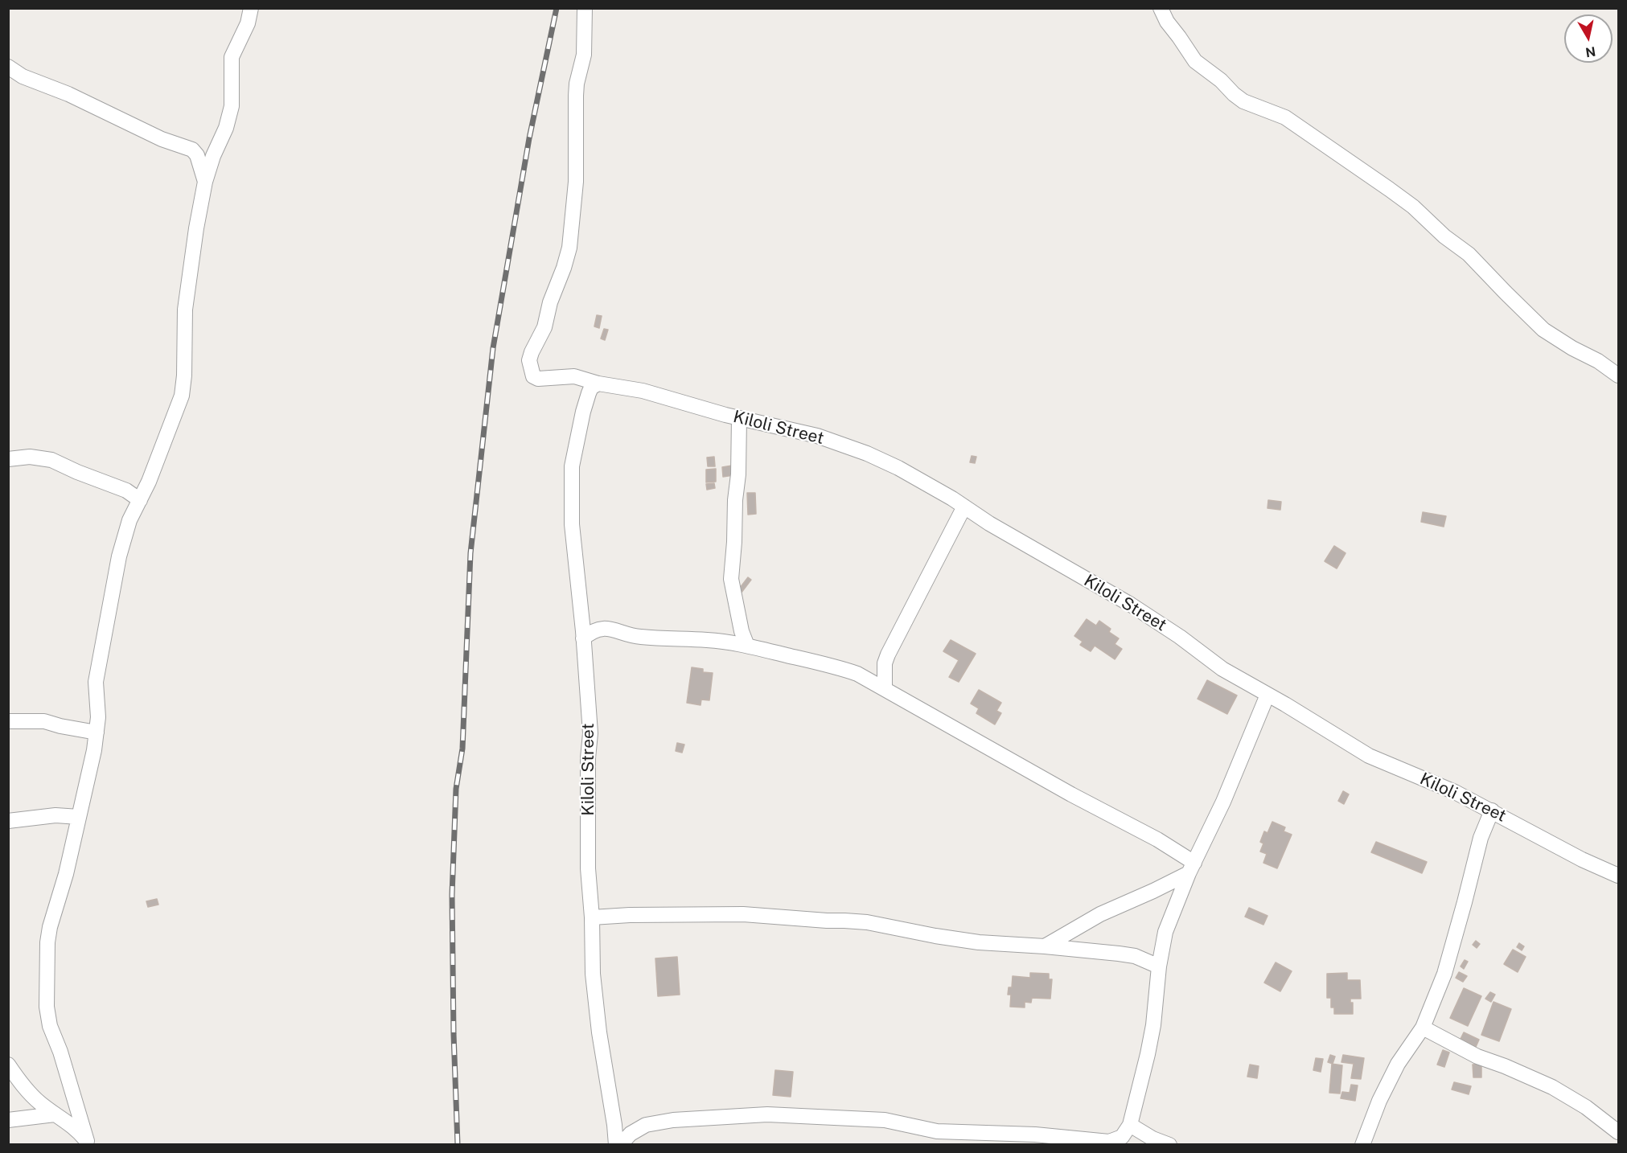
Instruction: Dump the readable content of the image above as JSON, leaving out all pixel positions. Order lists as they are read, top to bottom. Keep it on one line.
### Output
{"streets":{"street":["Kiloli Street"]},"north":"bottom"}
